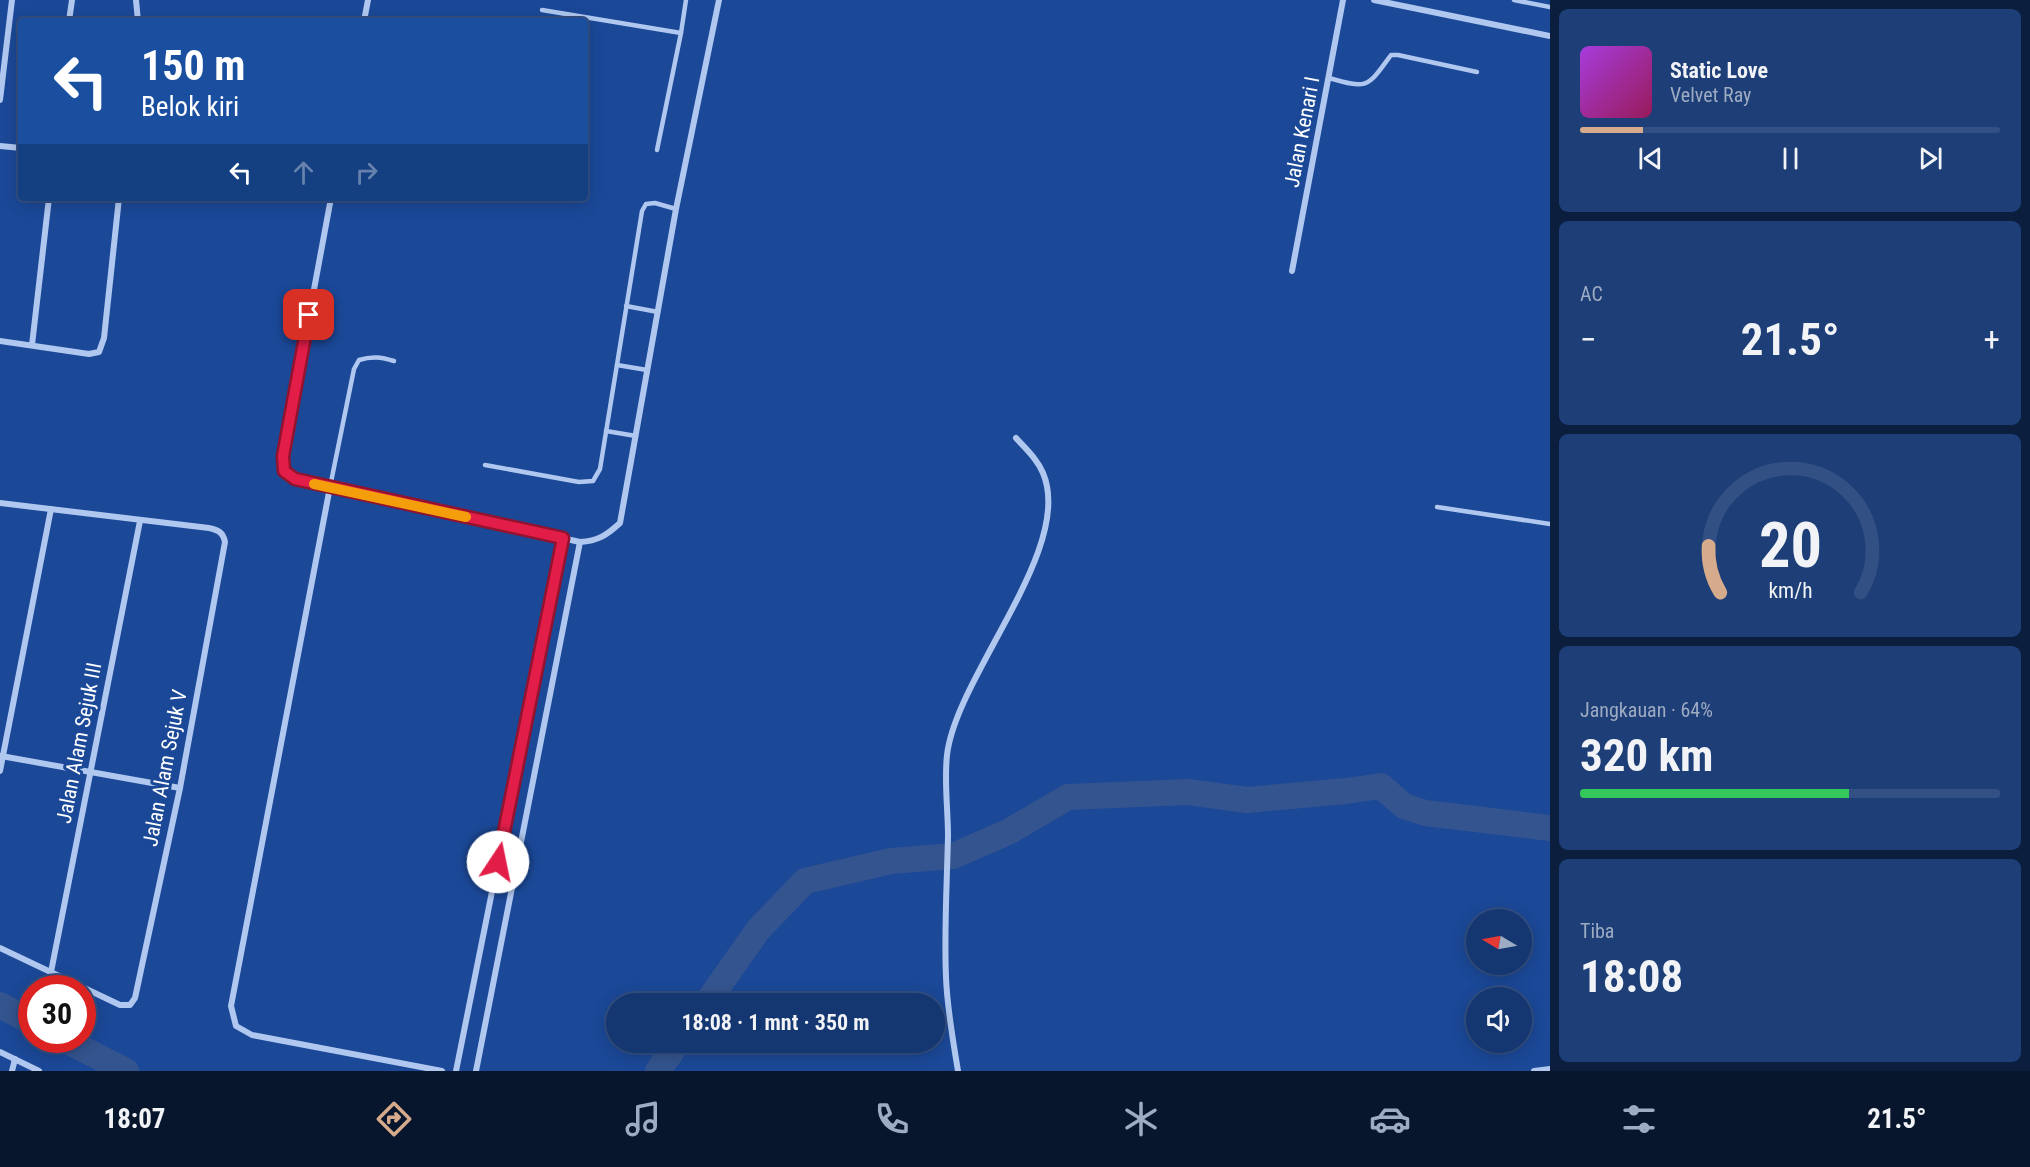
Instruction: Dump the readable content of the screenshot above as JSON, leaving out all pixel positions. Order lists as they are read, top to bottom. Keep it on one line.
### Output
{"streets":{"street":["Jalan Kenari I","Jalan Alam Sejuk III","Jalan Alam Sejuk V"]},"crossings":[["Jalan Alam Sejuk III","Jalan Alam Sejuk V"]],"north":"left","page":{"turn":["150 m","Belok kiri"],"song":["Static Love","Velvet Ray"],"tile":["AC",["Jangkauan · 64%","320 km"],["Tiba","18:08"]],"heat":["−","21.5°","+"],"limit":"30","trip":"18:08 · 1 mnt · 350 m","tabs":["18:07","21.5°"],"gauge":["20","km/h"]}}
